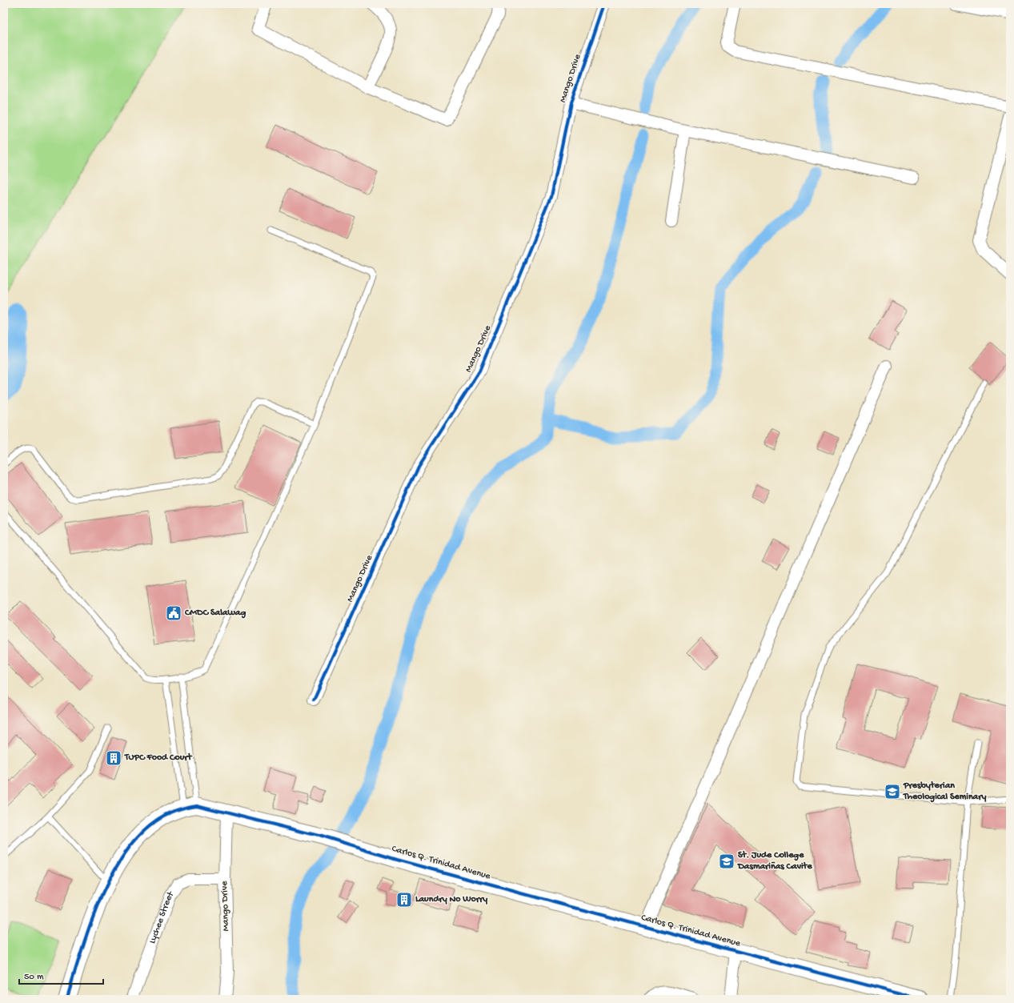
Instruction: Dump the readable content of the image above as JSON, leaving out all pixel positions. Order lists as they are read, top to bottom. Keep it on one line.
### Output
{"streets":{"main road":["Carlos Q. Trinidad Avenue"],"street":["Mango Drive","Lychee Street"]},"crossings":[["Mango Drive","Carlos Q. Trinidad Avenue"],["Mango Drive","Lychee Street"]],"places":{"public building":["CMDC Salawag"],"building":["TUPC Food Court","Laundry No Worry"],"school or university":["Presbyterian Theological Seminary","St. Jude College Dasmariñas Cavite"]},"scale_bar":"50 m"}
